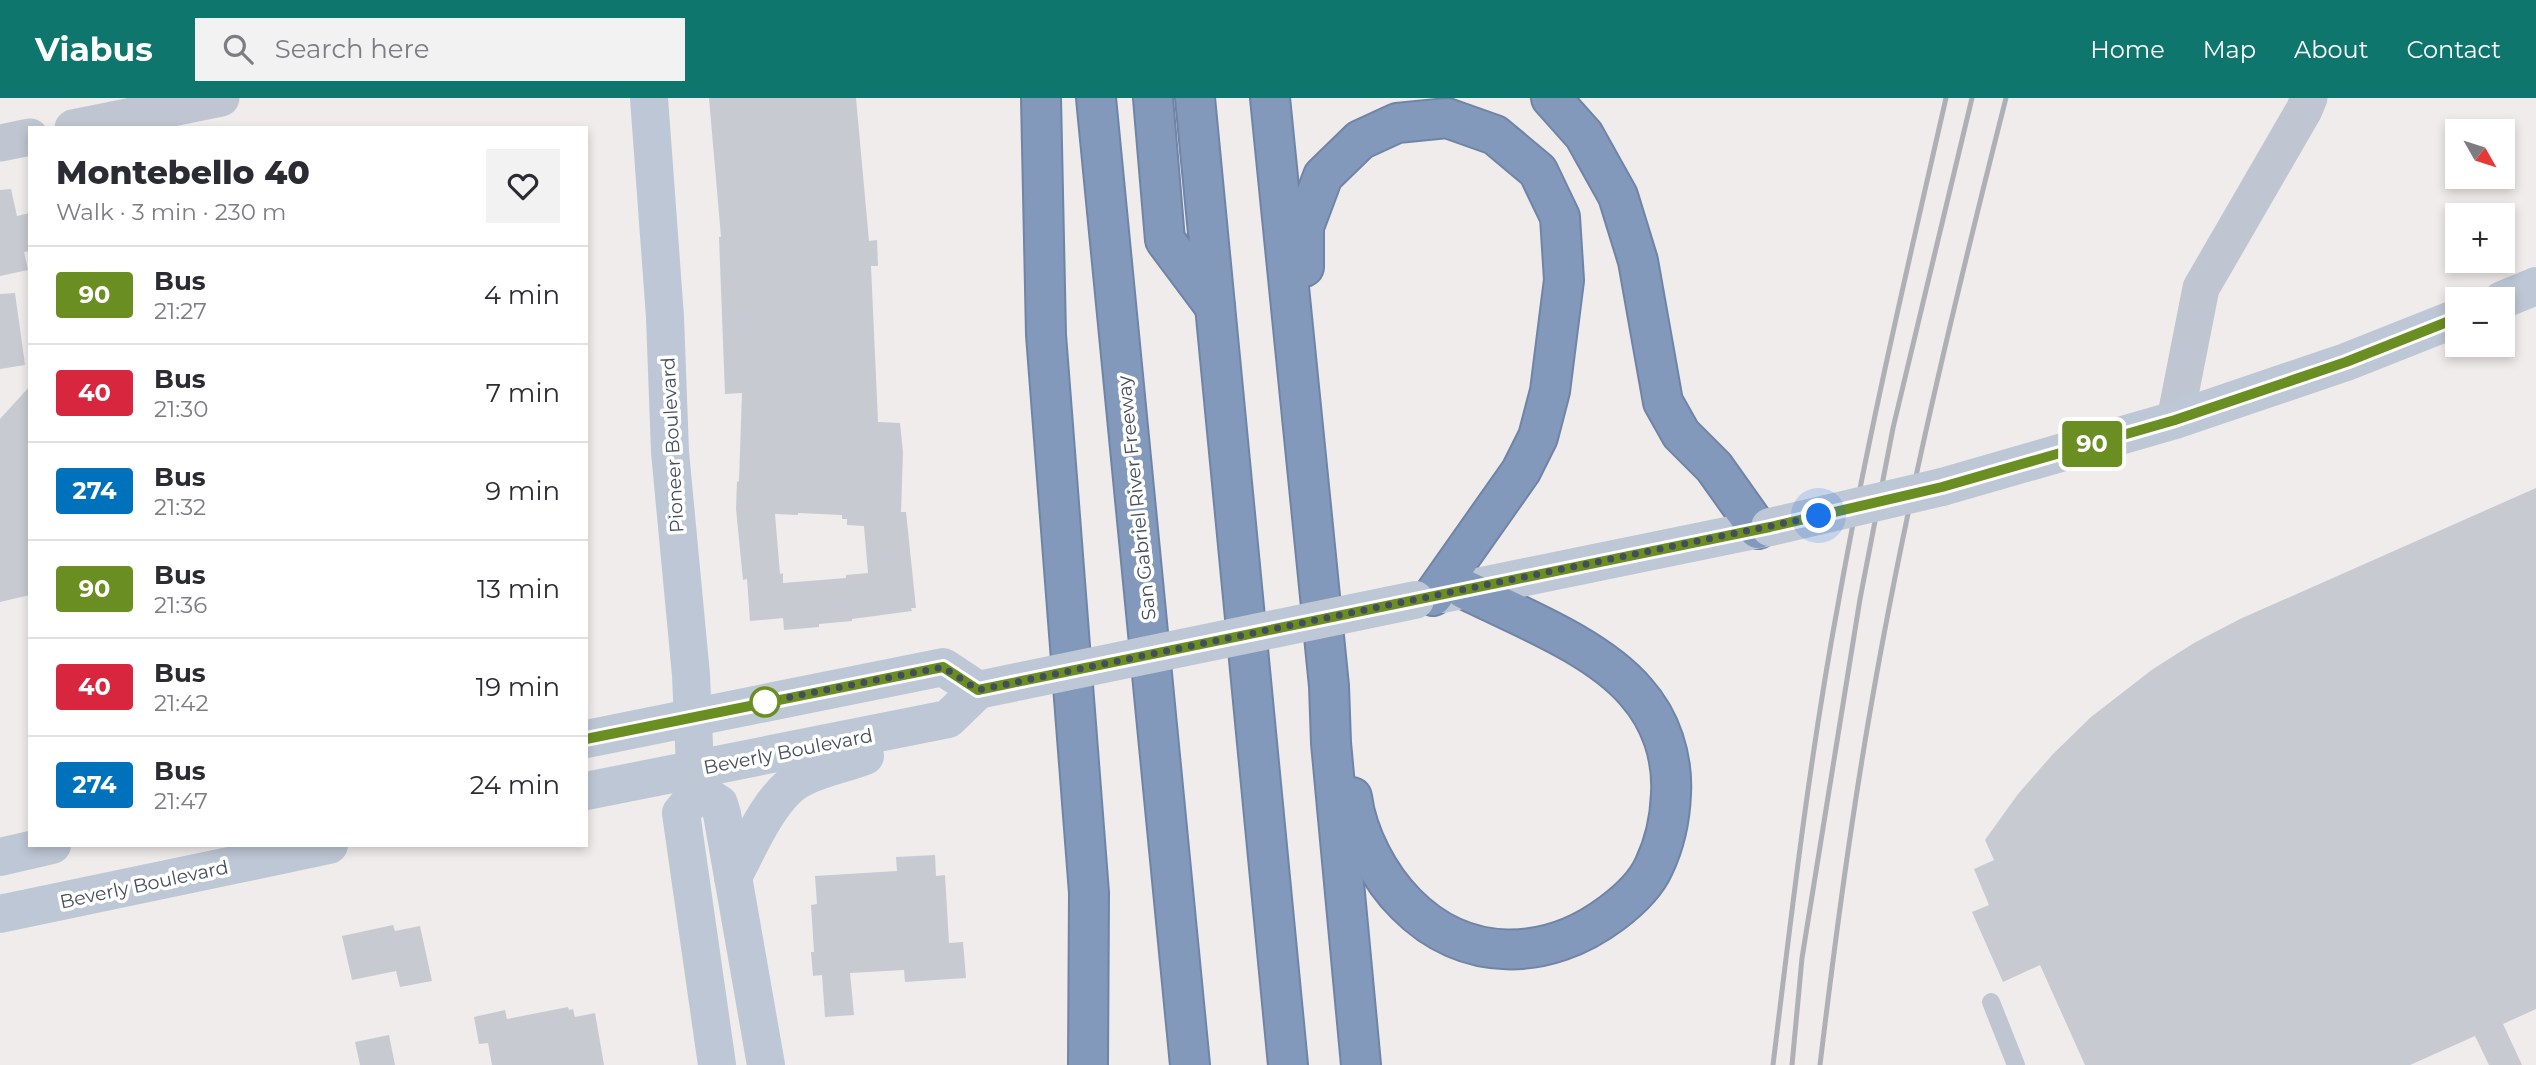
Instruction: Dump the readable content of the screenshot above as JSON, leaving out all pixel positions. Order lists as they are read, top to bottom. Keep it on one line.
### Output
{"streets":{"highway":["San Gabriel River Freeway"],"main road":["Pioneer Boulevard","Beverly Boulevard"]},"crossings":[["Pioneer Boulevard","Beverly Boulevard"]],"lines":["bus line 90"],"north":"bottom right","page":{"header":"Viabus","search":"Search here","nav":["Home","Map","About","Contact"],"on_map":"90","map_buttons":["+","−"],"heading":["Montebello 40","Walk · 3 min · 230 m"],"list":[{"mark":"90","name":"Bus","note":"21:27","value":"4 min"},{"mark":"40","name":"Bus","note":"21:30","value":"7 min"},{"mark":"274","name":"Bus","note":"21:32","value":"9 min"},{"mark":"90","name":"Bus","note":"21:36","value":"13 min"},{"mark":"40","name":"Bus","note":"21:42","value":"19 min"},{"mark":"274","name":"Bus","note":"21:47","value":"24 min"}]}}
